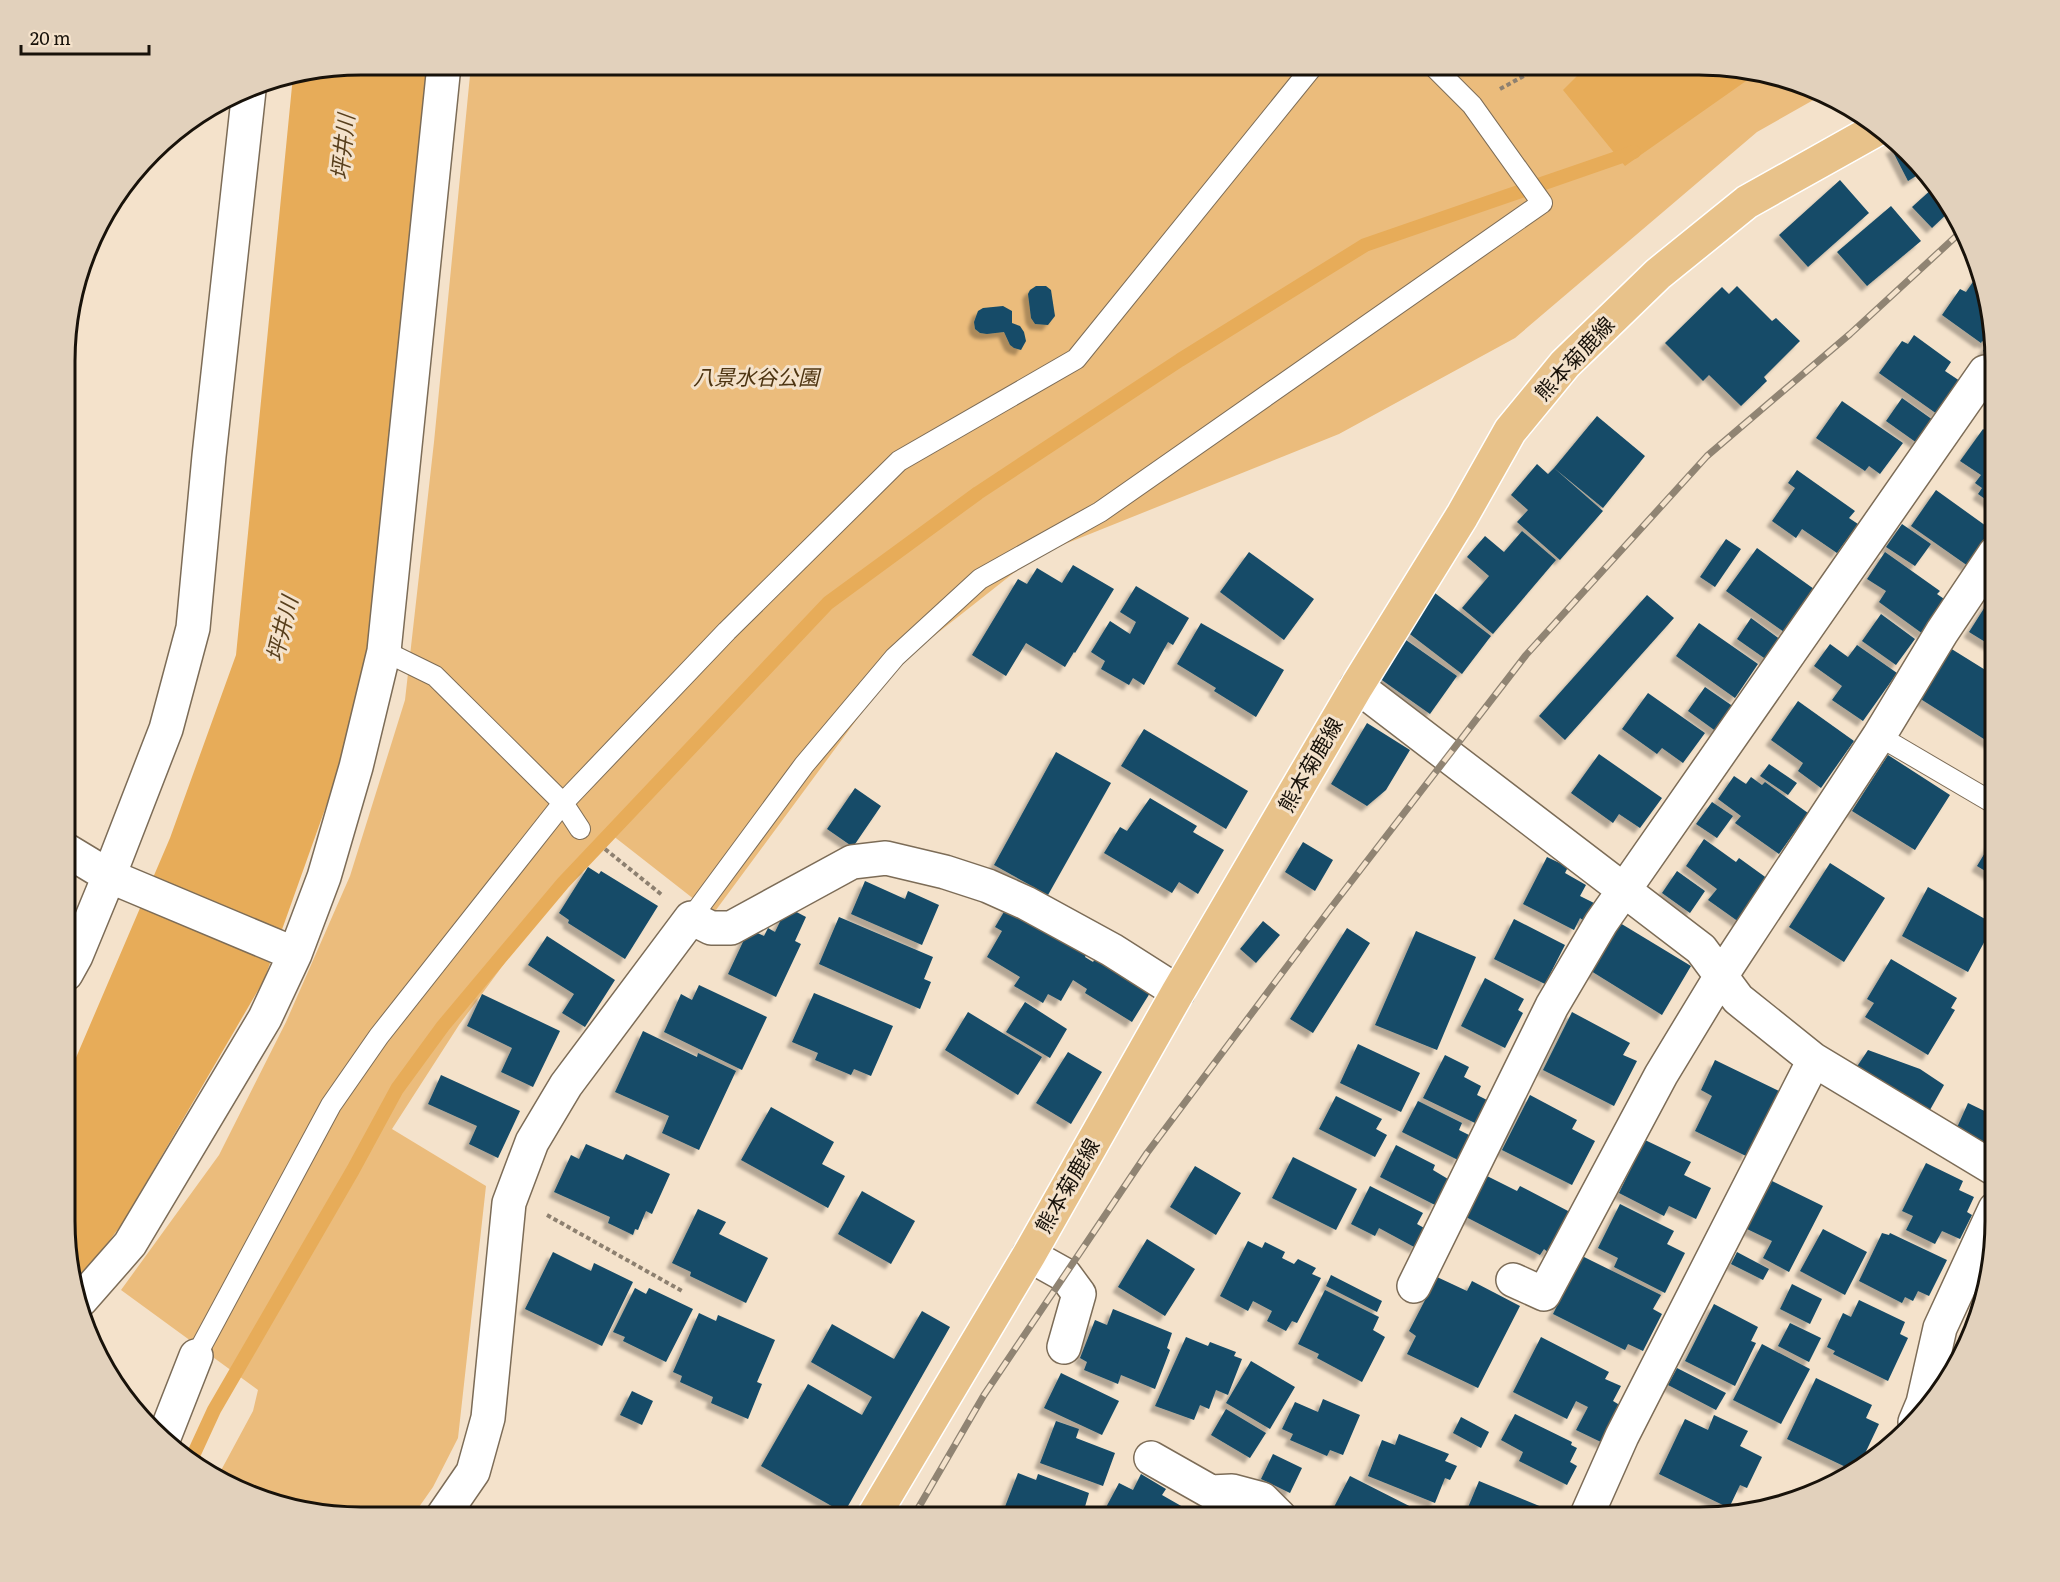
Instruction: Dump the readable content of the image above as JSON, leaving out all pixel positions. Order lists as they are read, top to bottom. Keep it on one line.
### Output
{"streets":{"main road":["熊本菊鹿線"]},"water":["坪井川"],"parks":["八景水谷公園"],"scale_bar":"20 m"}
